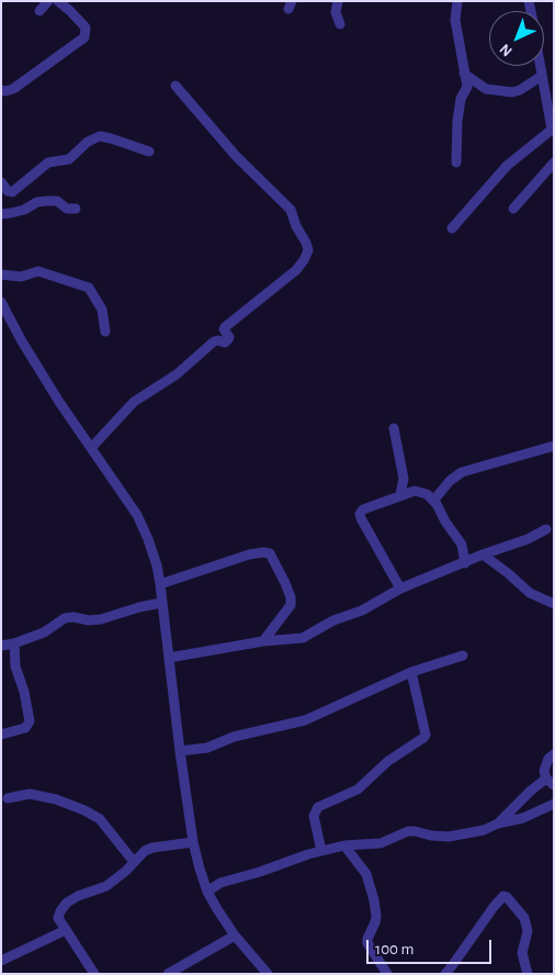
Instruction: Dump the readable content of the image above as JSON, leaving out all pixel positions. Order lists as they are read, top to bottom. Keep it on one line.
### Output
{"scale_bar":"100 m","north":"bottom left"}
